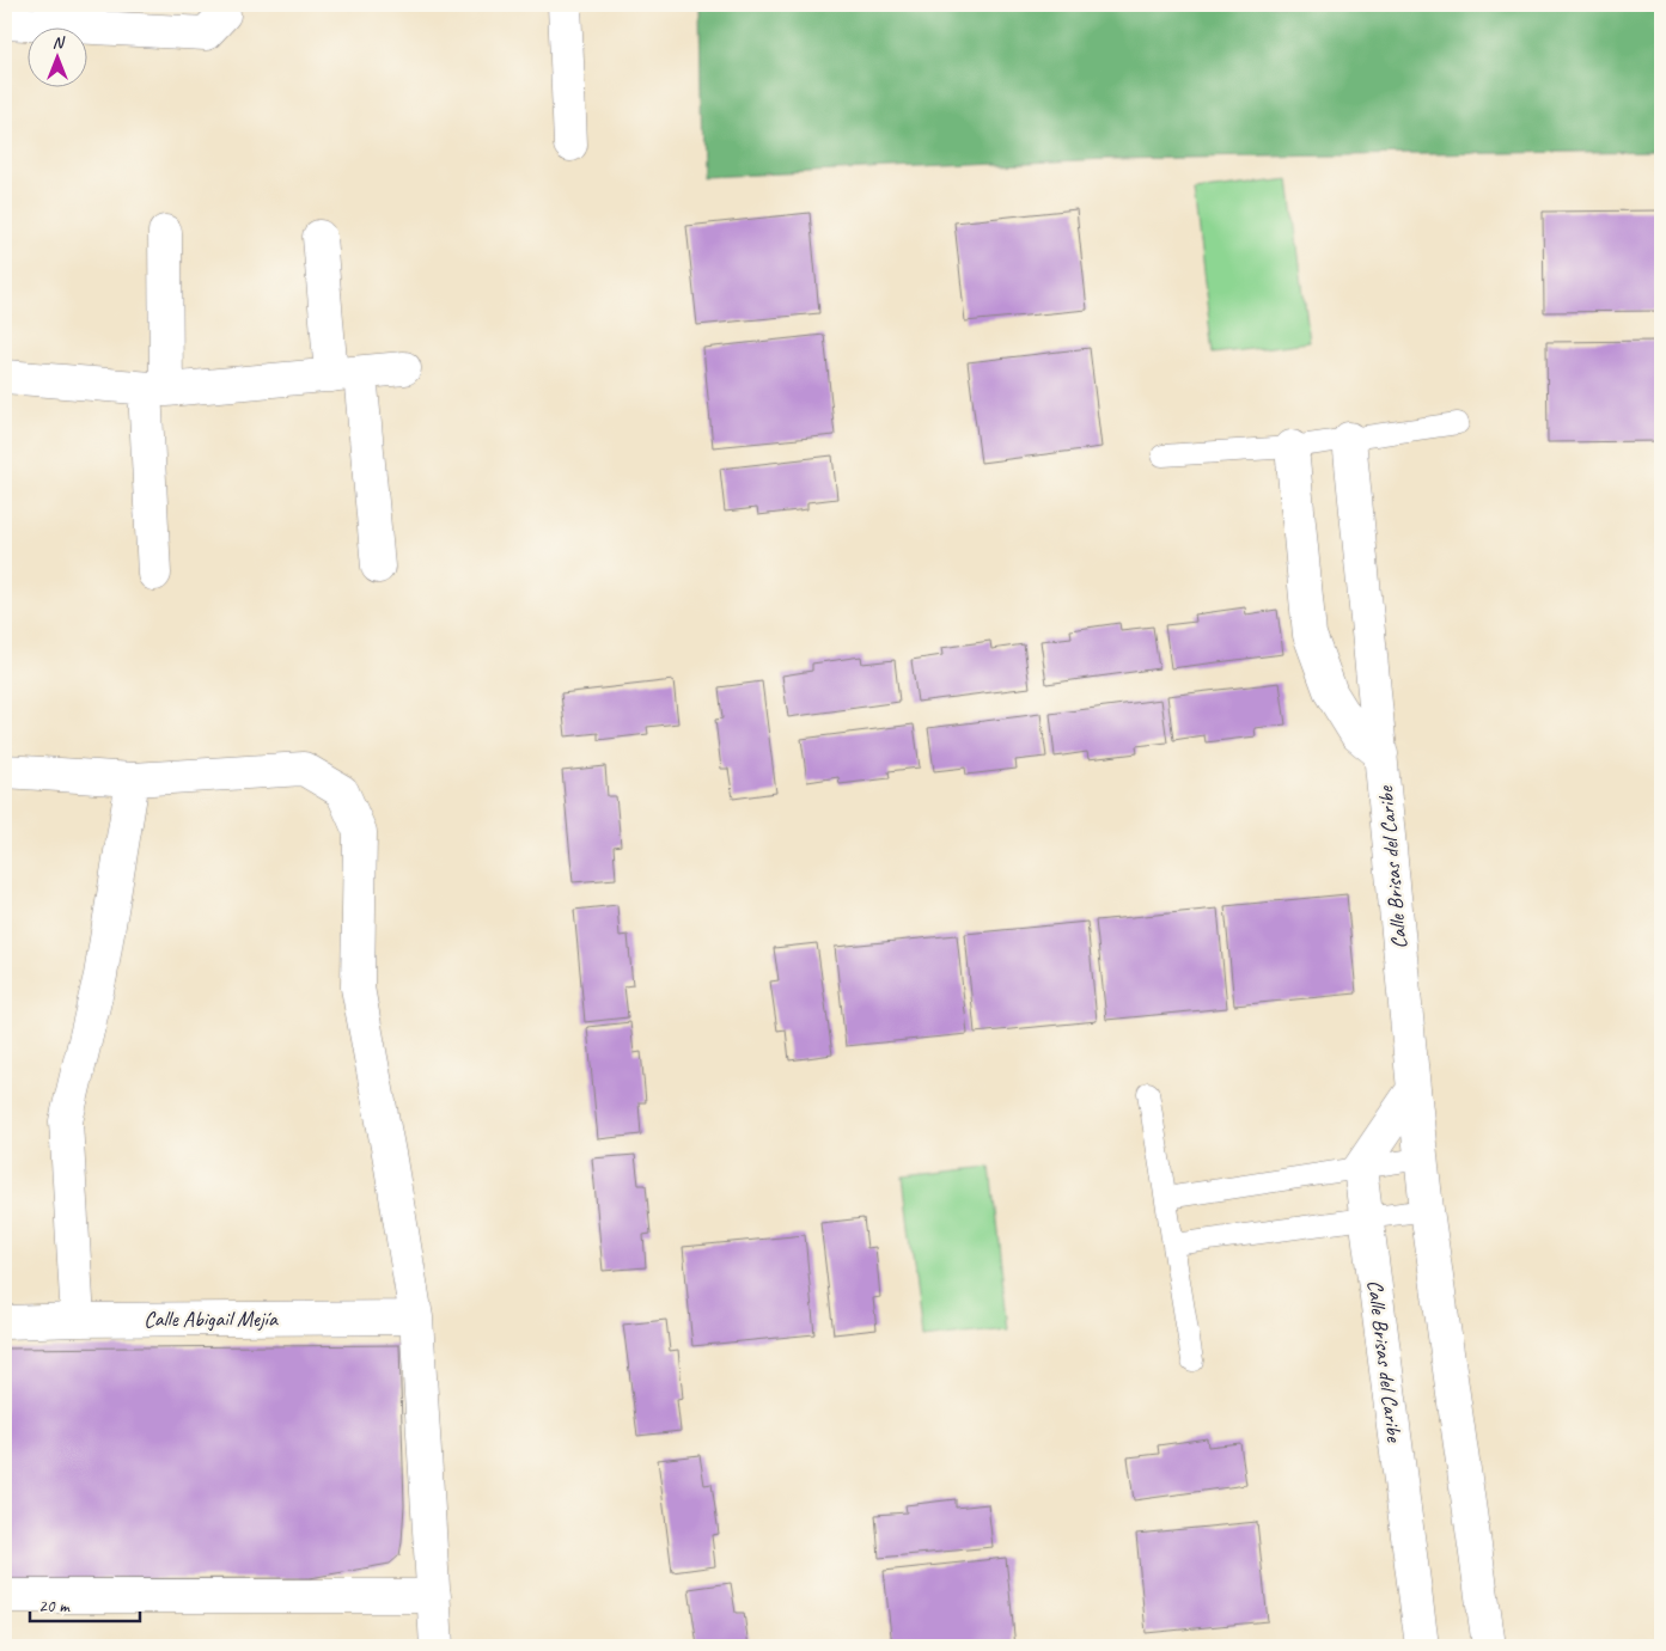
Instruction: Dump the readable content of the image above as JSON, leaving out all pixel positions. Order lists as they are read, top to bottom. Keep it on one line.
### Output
{"streets":{"street":["Calle Brisas del Caribe","Calle Abigail Mejía"]},"scale_bar":"20 m","north":"top"}
